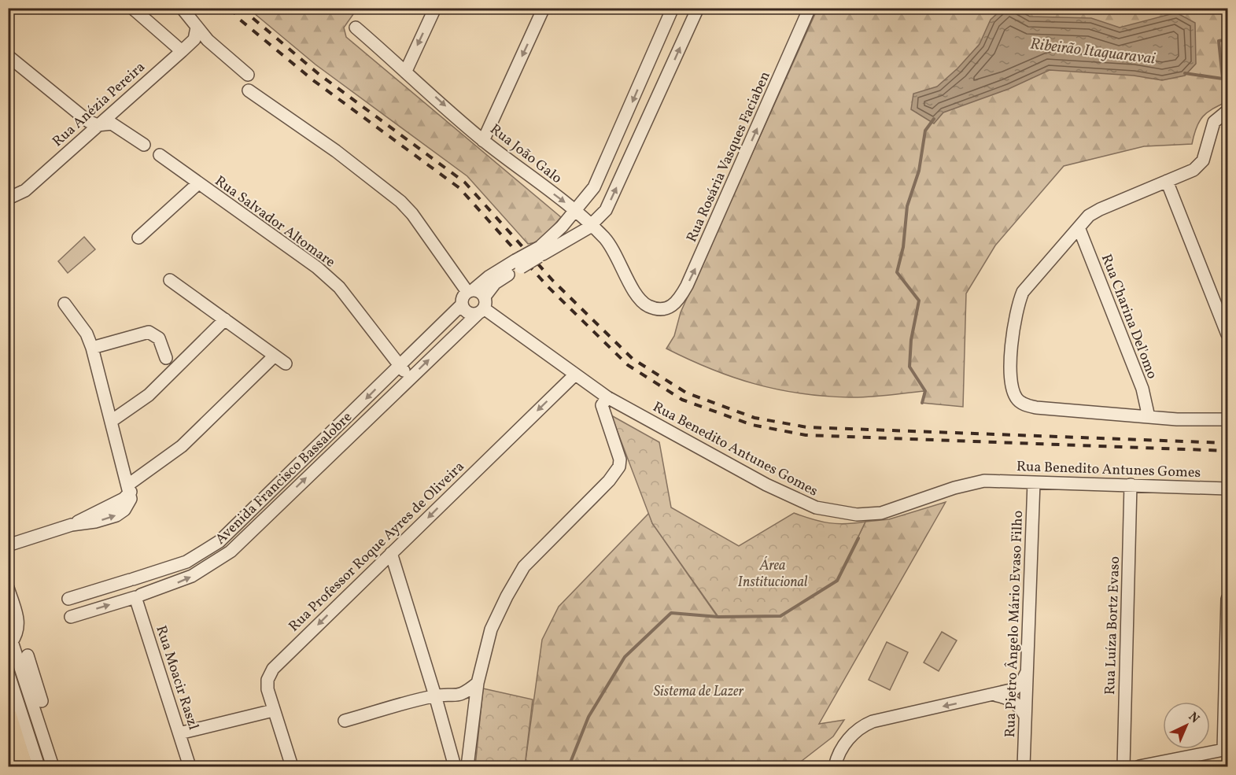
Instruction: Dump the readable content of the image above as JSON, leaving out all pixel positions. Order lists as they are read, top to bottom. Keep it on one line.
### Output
{"streets":{"street":["Rua Anézia Pereira","Rua João Galo","Rua Rosária Vasques Faciaben","Rua Salvador Altomare","Rua Charina Del'omo","Rua Benedito Antunes Gomes","Avenida Francisco Bassalobre","Rua Professor Roque Ayres de Oliveira","Rua Pietro Ângelo Mário Evaso Filho","Rua Luíza Bortz Evaso","Rua Moacir Raszl"]},"crossings":[["Rua João Galo","Rua Rosária Vasques Faciaben"],["Rua Salvador Altomare","Avenida Francisco Bassalobre"],["Rua Benedito Antunes Gomes","Avenida Francisco Bassalobre"],["Rua Benedito Antunes Gomes","Rua Professor Roque Ayres de Oliveira"],["Rua Benedito Antunes Gomes","Rua Pietro Ângelo Mário Evaso Filho"],["Rua Benedito Antunes Gomes","Rua Luíza Bortz Evaso"],["Avenida Francisco Bassalobre","Rua Moacir Raszl"]],"one_way":["Rua Professor Roque Ayres de Oliveira"],"water":["Ribeirão Itaguaravai"],"parks":["Área Institucional","Sistema de Lazer"],"north":"top right"}
